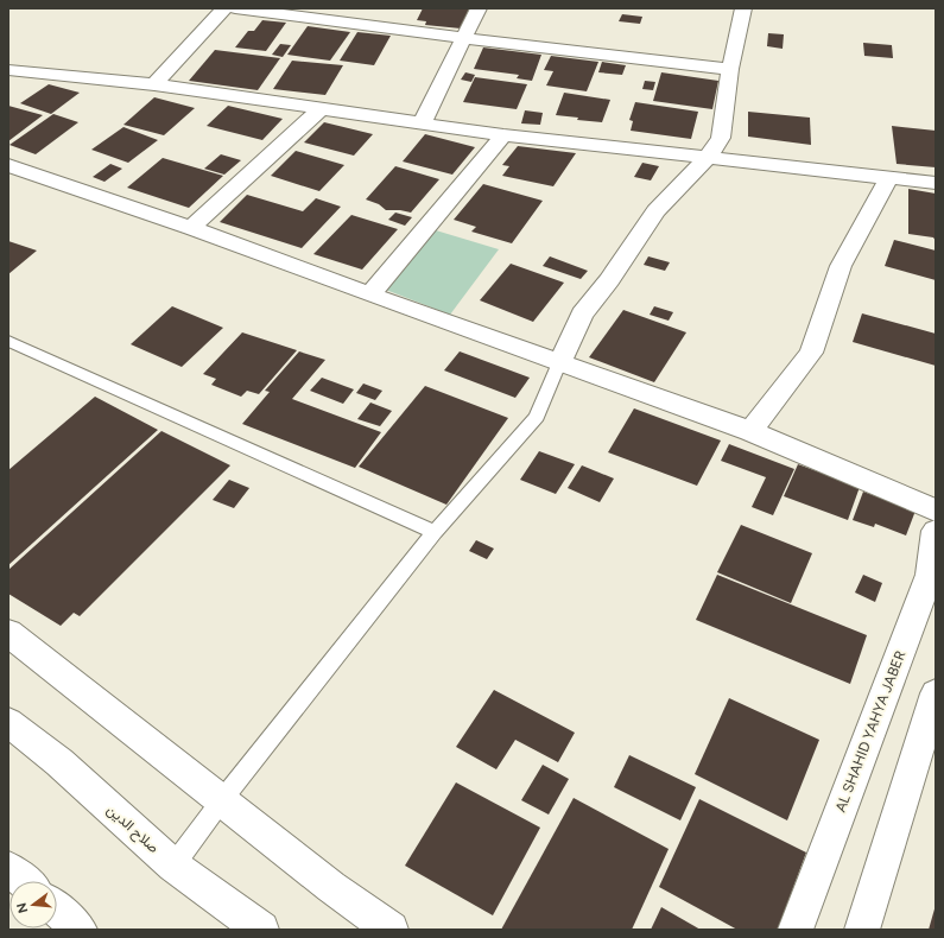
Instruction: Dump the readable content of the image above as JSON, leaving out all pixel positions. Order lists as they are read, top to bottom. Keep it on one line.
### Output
{"streets":{"main road":["AL SHAHID YAHYA JABER","صلاح الدين"]},"north":"left"}
